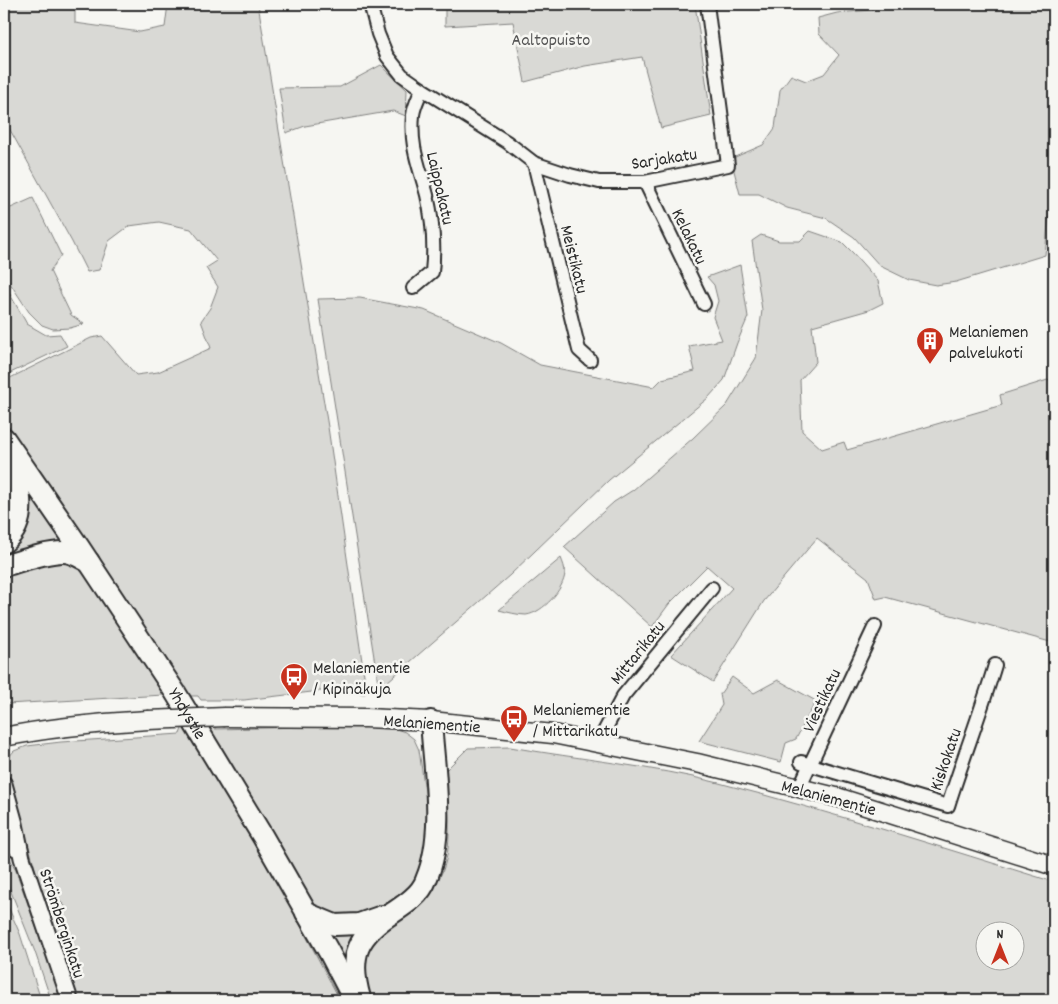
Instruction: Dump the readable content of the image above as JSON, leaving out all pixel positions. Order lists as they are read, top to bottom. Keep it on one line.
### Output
{"streets":{"highway":["Yhdystie"],"main road":["Melaniementie"],"street":["Sarjakatu","Laippakatu","Kelakatu","Meistikatu","Mittarikatu","Viestikatu","Kiskokatu","Strömberginkatu"]},"crossings":[["Sarjakatu","Laippakatu"],["Sarjakatu","Kelakatu"],["Sarjakatu","Meistikatu"],["Mittarikatu","Melaniementie"],["Viestikatu","Melaniementie"],["Viestikatu","Kiskokatu"]],"parks":["Aaltopuisto"],"places":{"building":["Melaniemen palvelukoti"],"bus stop":["Melaniementie / Kipinäkuja","Melaniementie / Mittarikatu"]},"north":"top"}
